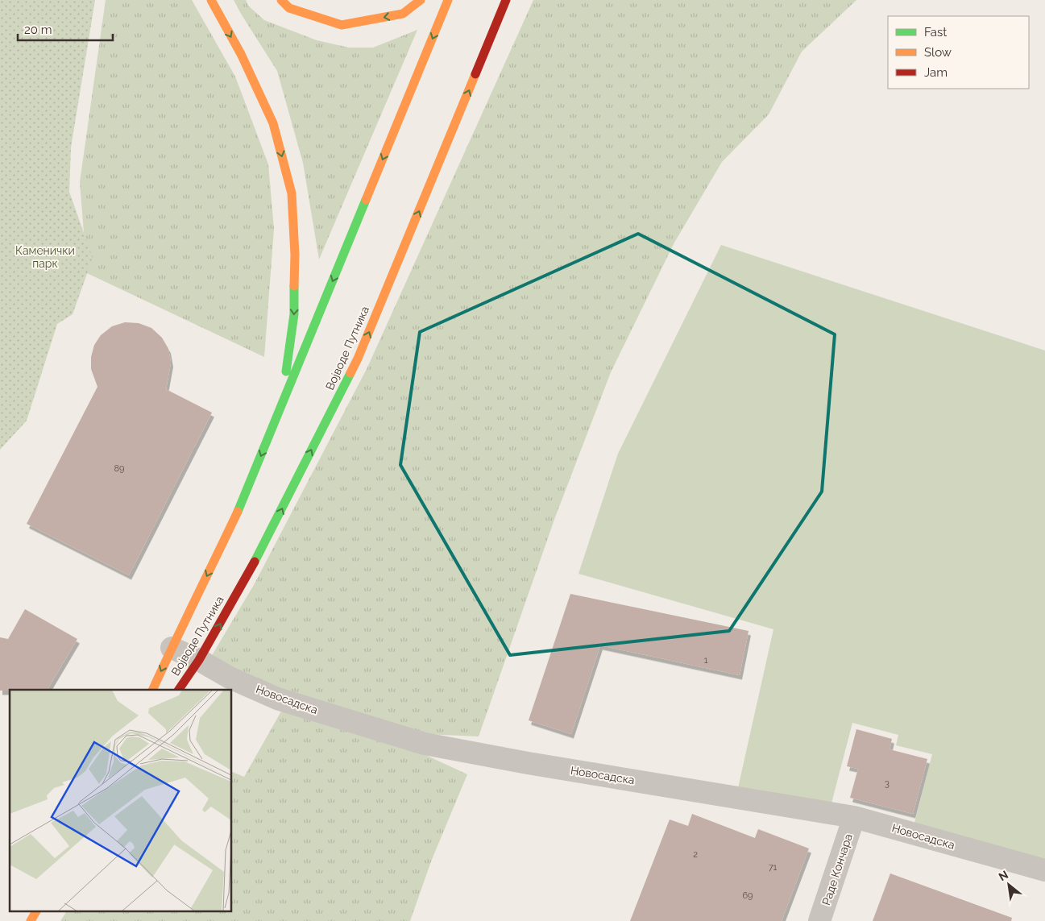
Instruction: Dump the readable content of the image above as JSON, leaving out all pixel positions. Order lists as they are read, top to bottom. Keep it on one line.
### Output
{"streets":{"main road":["Војводе Путника"],"street":["Новосадска","Раде Кончара"]},"crossings":[["Војводе Путника","Новосадска"],["Новосадска","Раде Кончара"]],"parks":["Каменички парк"],"house_numbers":["89","1","3","2","71","69"],"legend":["Fast","Slow","Jam"],"scale_bar":"20 m","north":"top left"}
